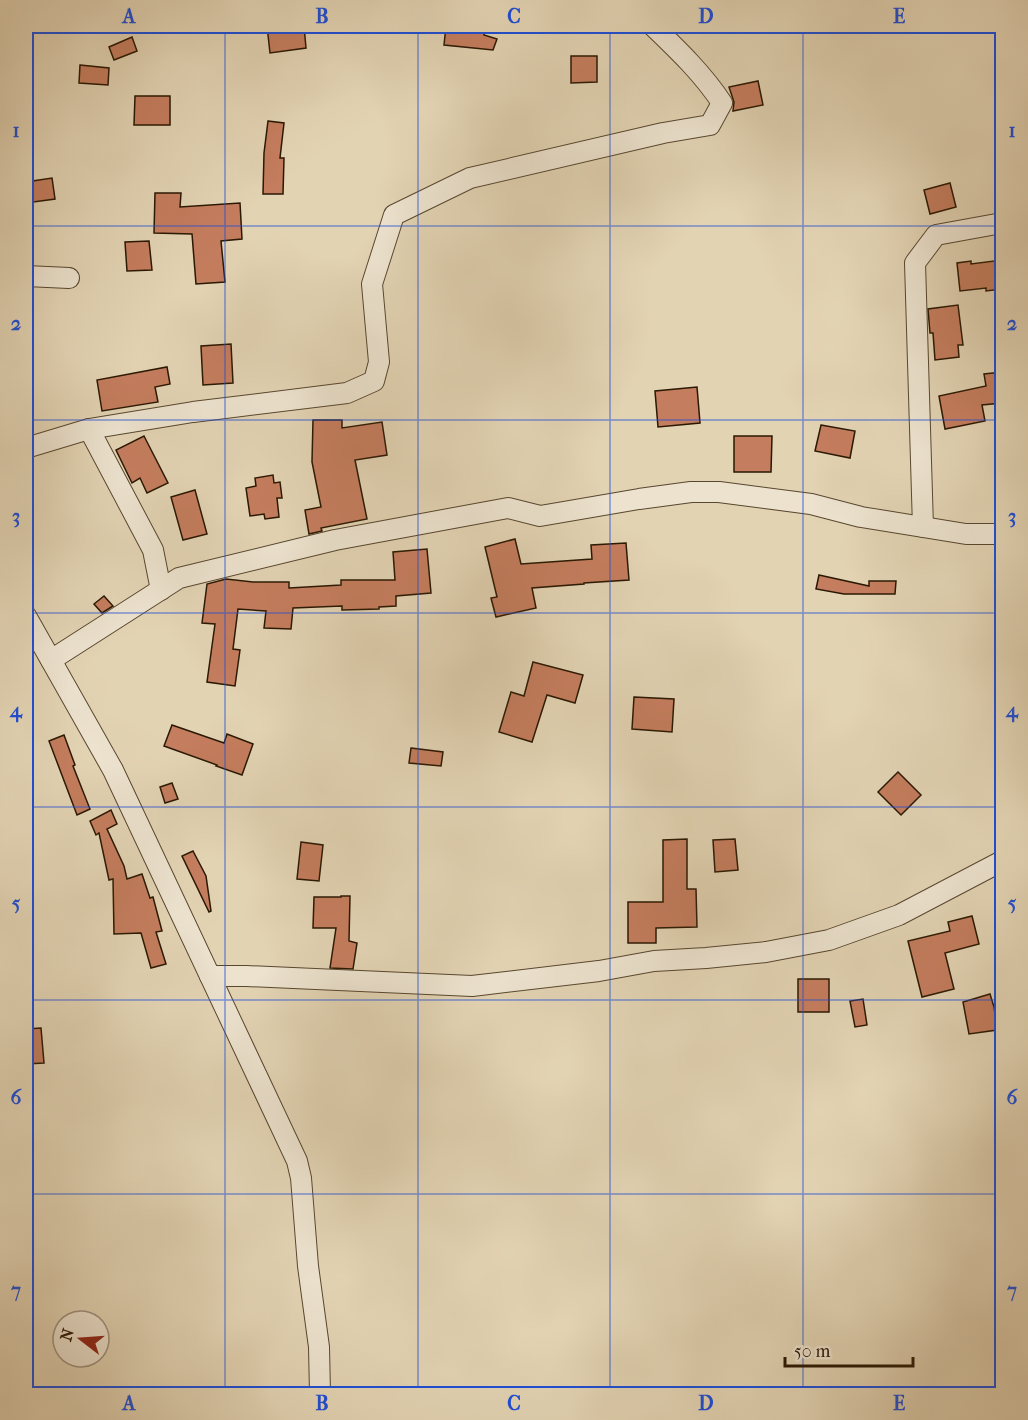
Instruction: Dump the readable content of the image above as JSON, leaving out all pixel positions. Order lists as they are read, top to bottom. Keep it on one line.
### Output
{"scale_bar":"50 m","north":"left","grid":{"columns":["A","B","C","D","E"],"rows":["1","2","3","4","5","6","7"]}}
